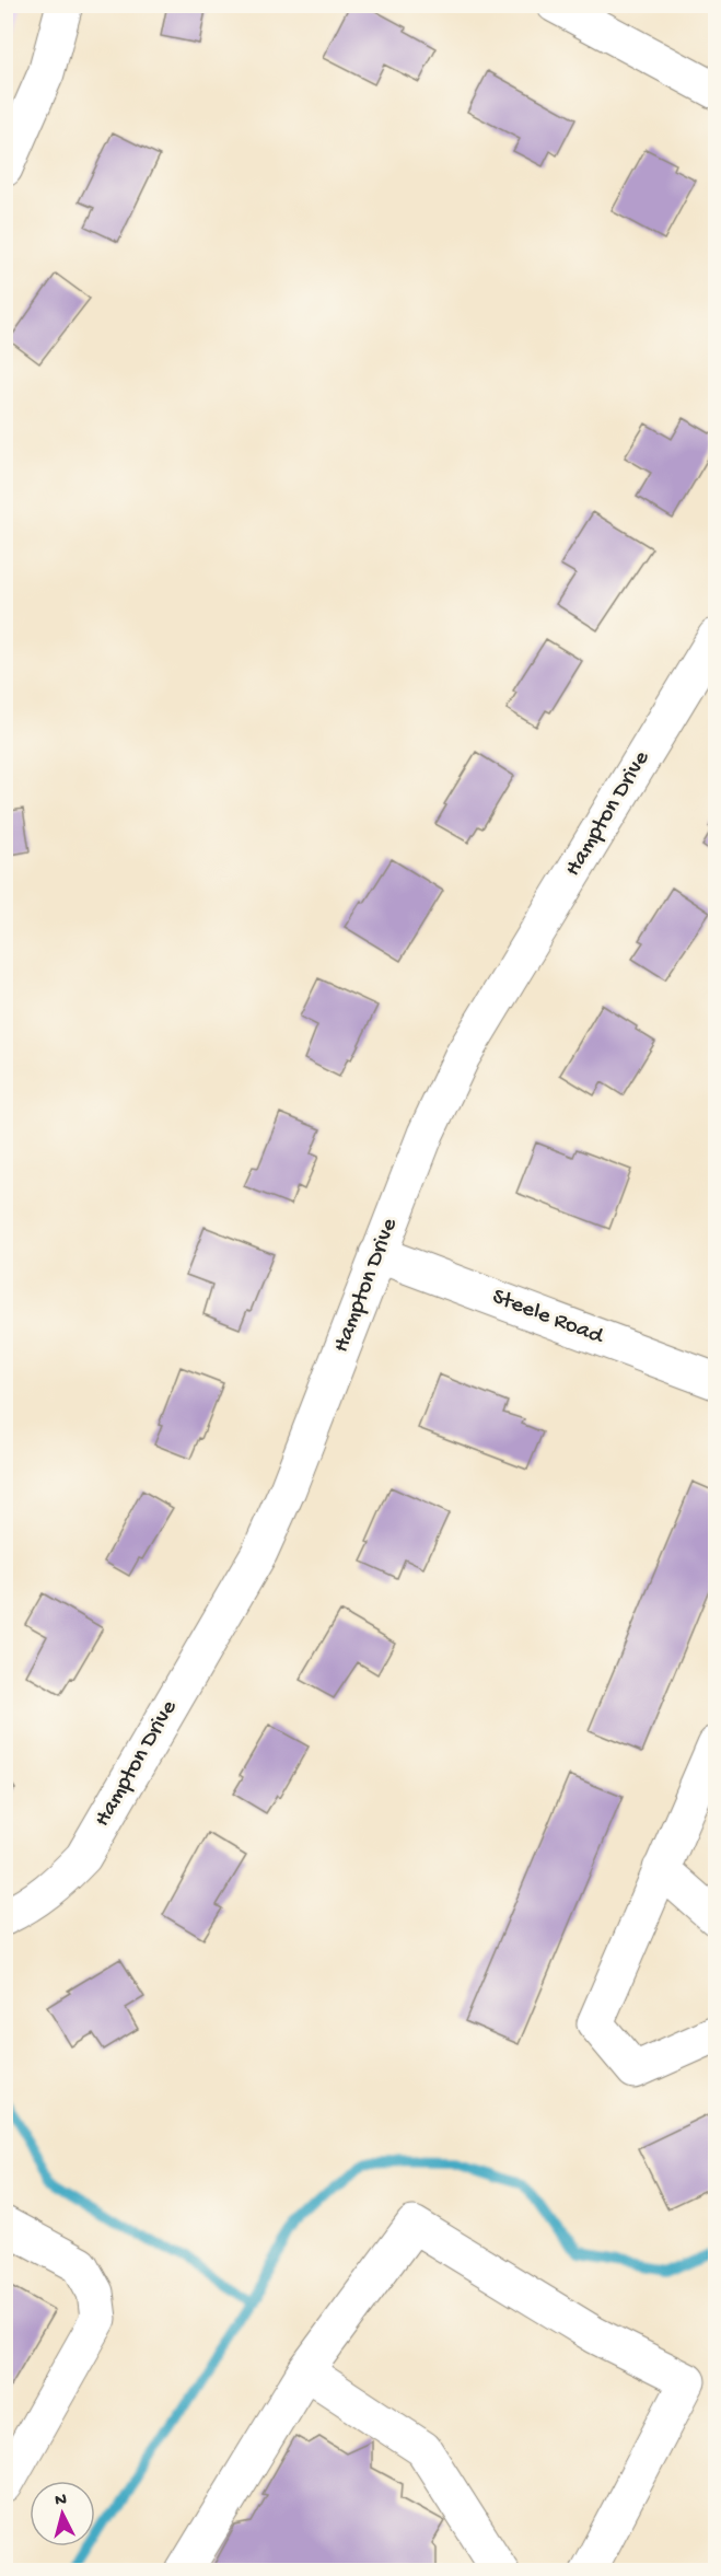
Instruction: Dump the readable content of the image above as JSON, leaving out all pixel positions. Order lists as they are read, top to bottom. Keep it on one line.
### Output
{"streets":{"street":["Hampton Drive","Steele Road"]},"crossings":[["Hampton Drive","Steele Road"]],"north":"top"}
